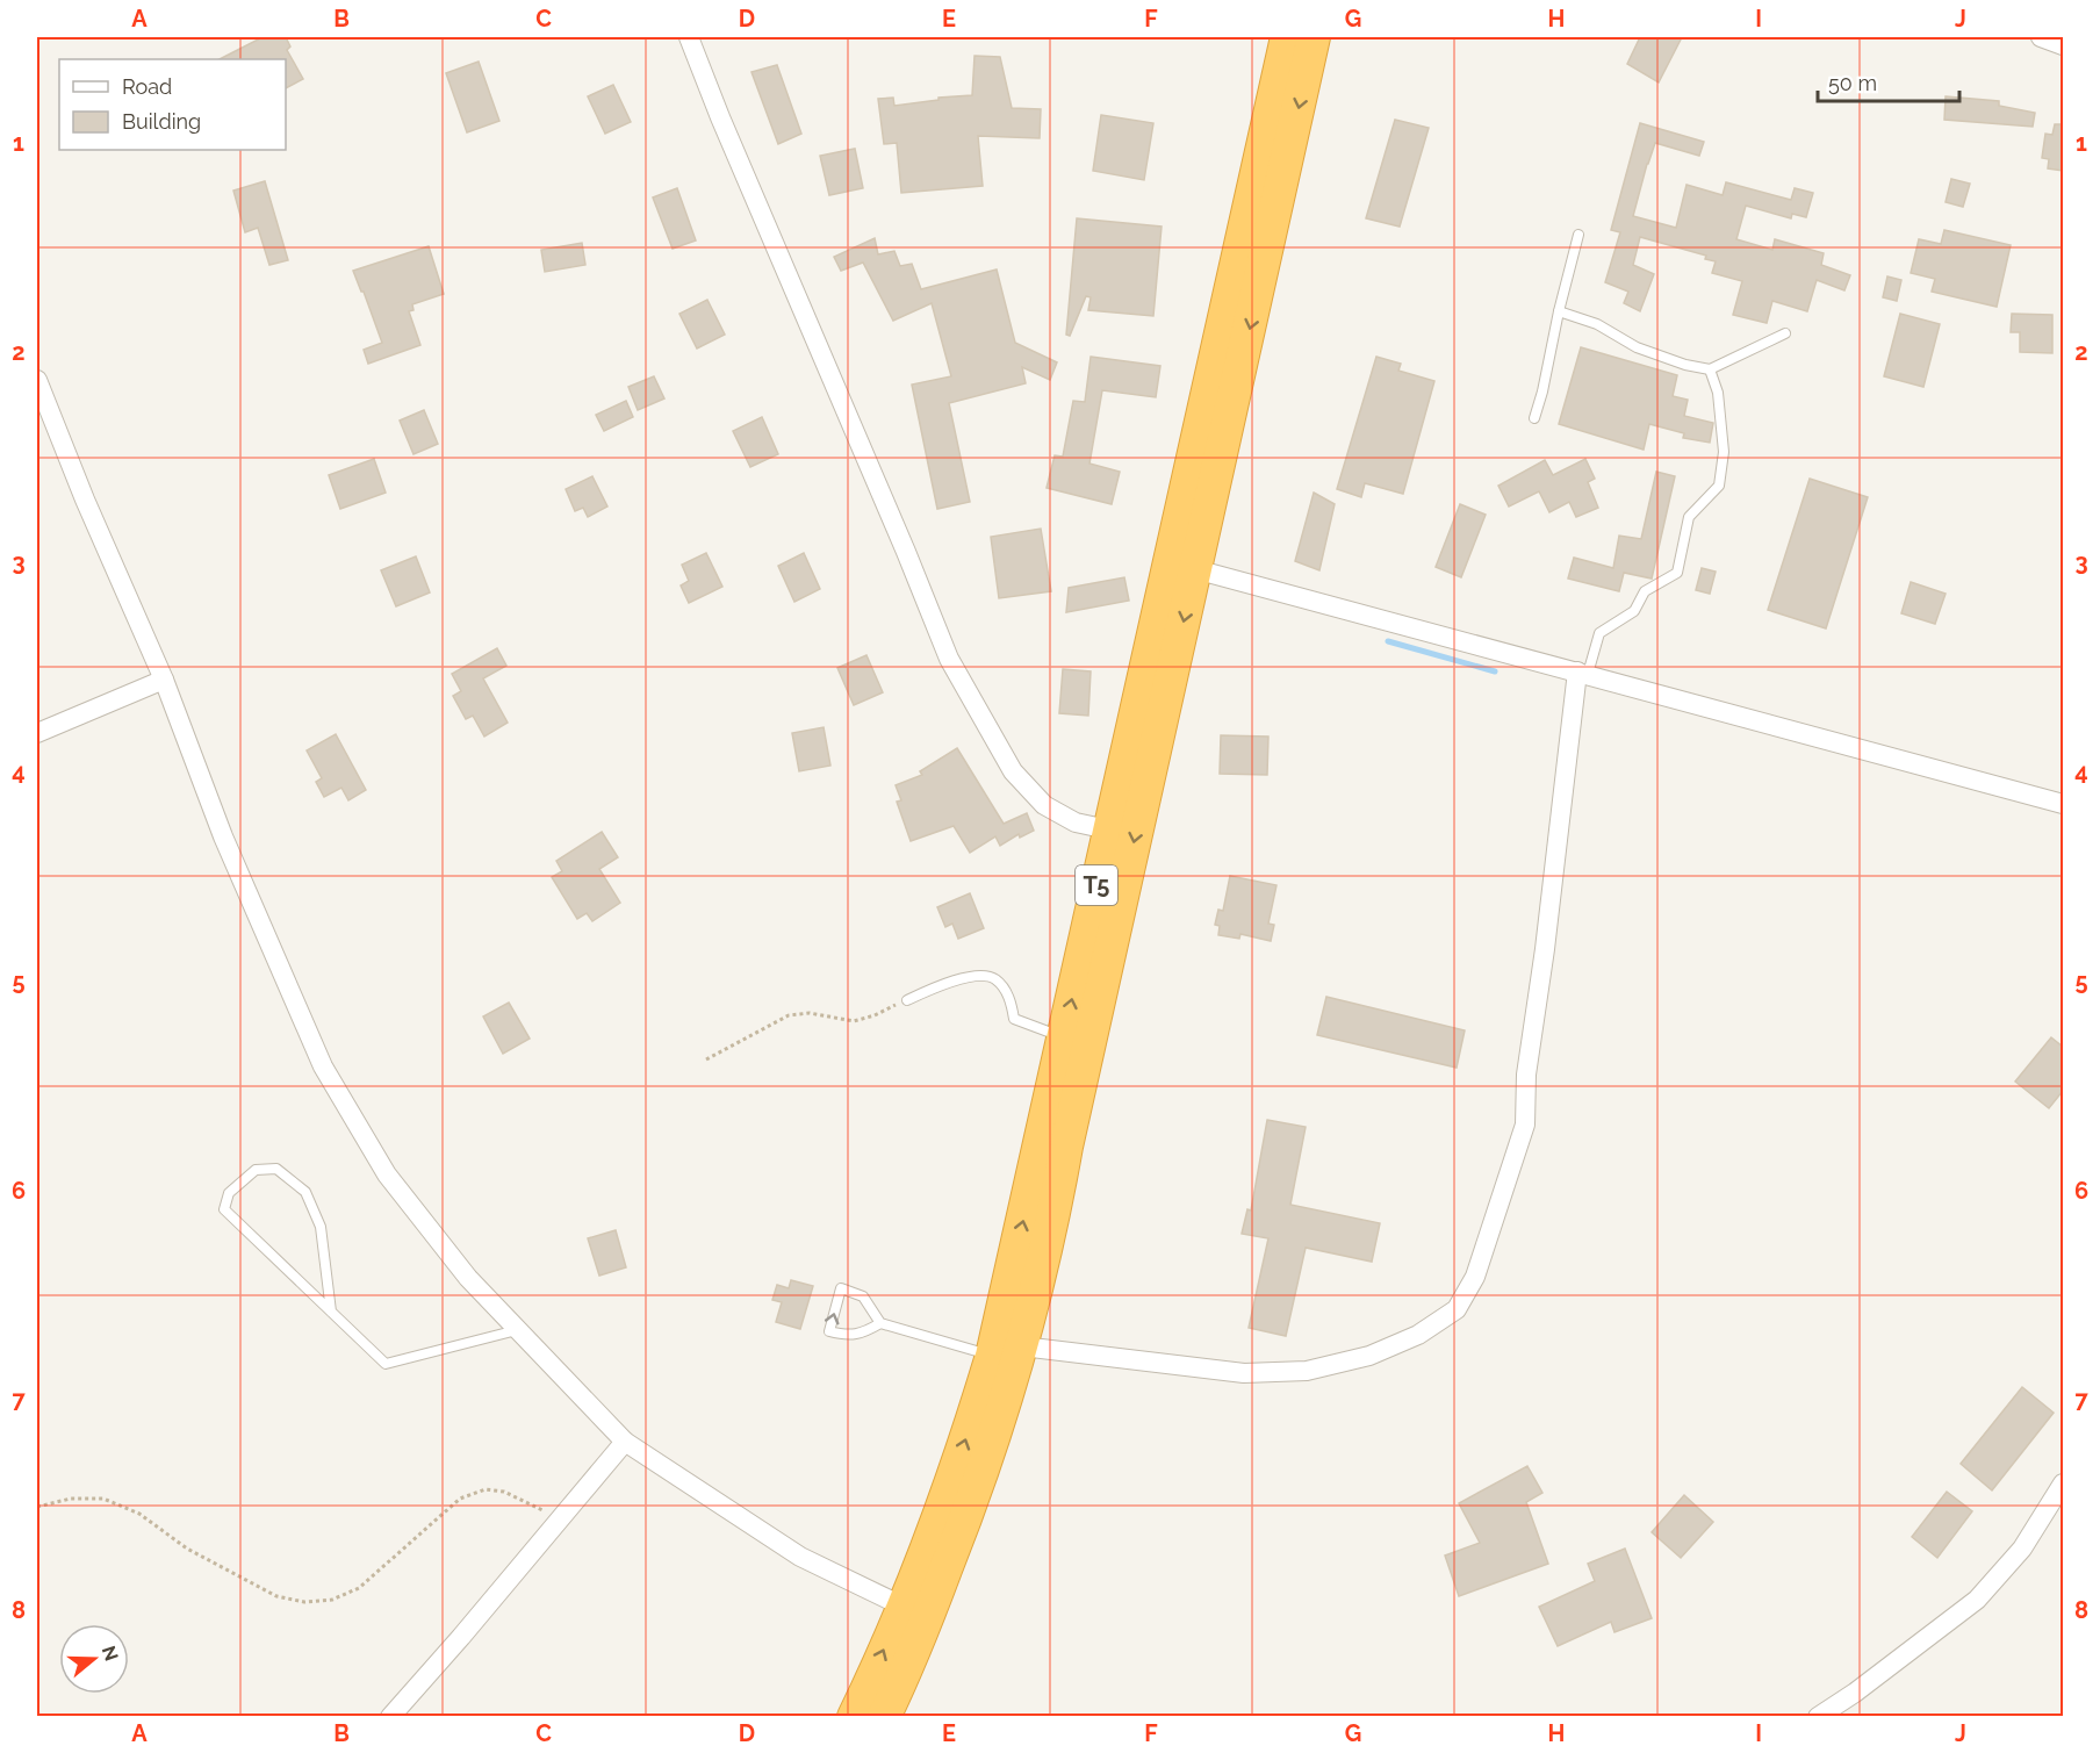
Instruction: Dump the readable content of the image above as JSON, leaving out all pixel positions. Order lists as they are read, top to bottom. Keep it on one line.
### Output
{"streets":{"highway":["T5"]},"legend":["Road","Building"],"scale_bar":"50 m","north":"right","grid":{"columns":["A","B","C","D","E","F","G","H","I","J"],"rows":["1","2","3","4","5","6","7","8"]}}
